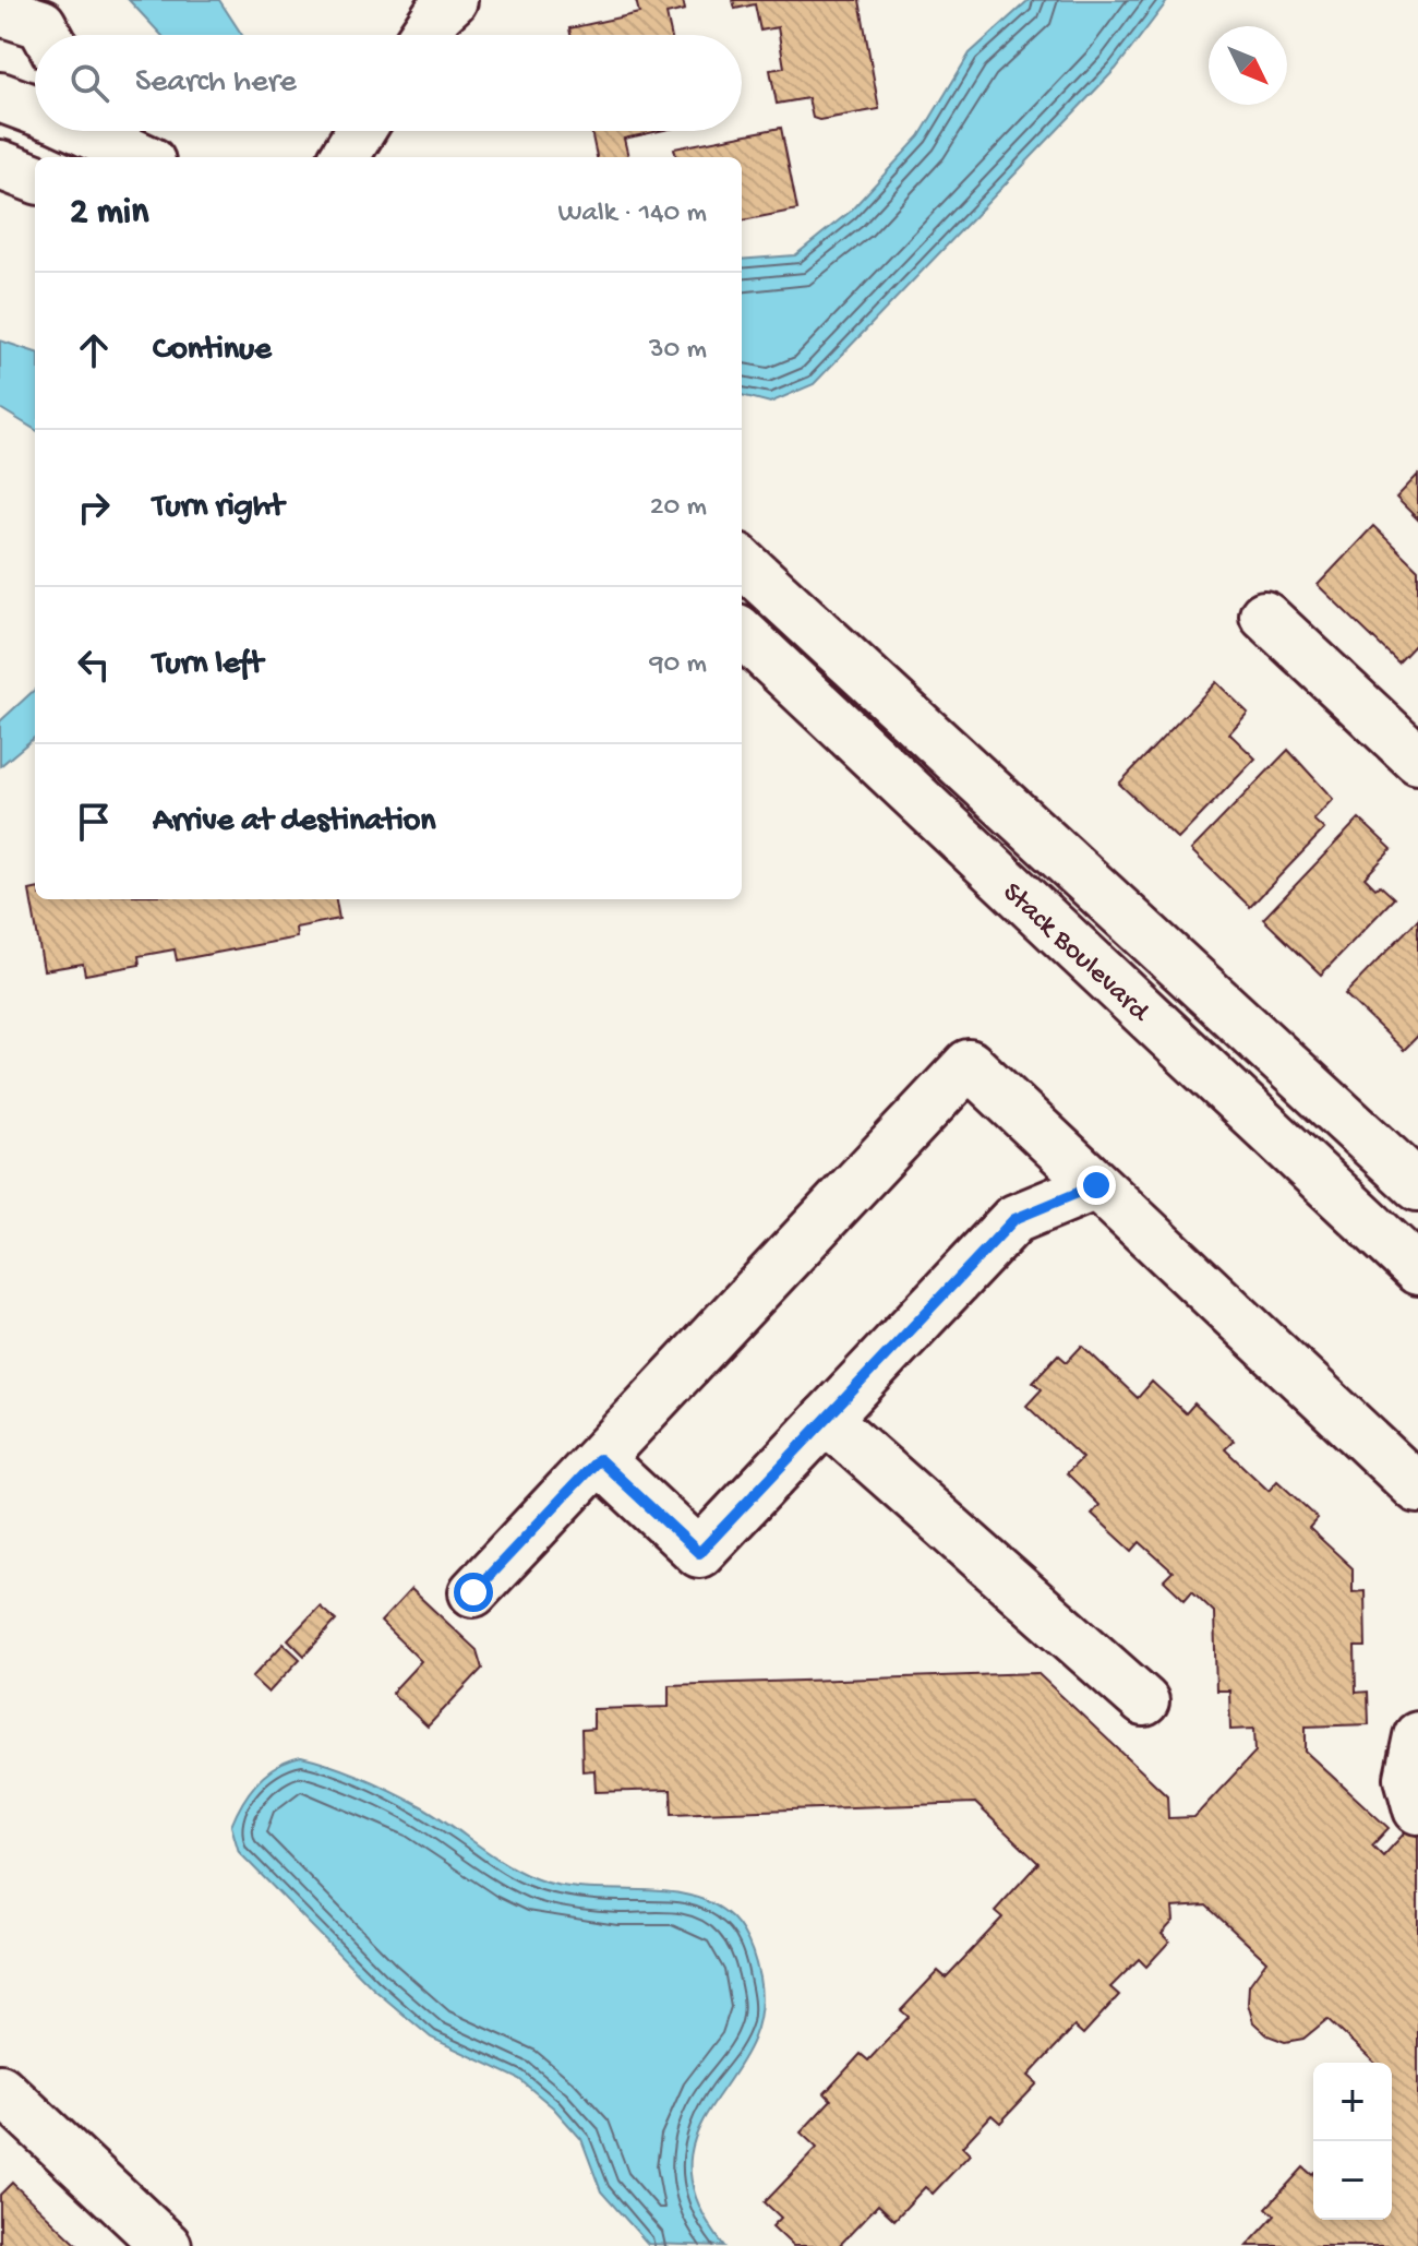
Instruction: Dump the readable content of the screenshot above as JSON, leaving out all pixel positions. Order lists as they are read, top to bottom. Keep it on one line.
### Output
{"streets":{"street":["Stack Boulevard"]},"north":"bottom right","page":{"search":"Search here","heading":["2 min","Walk · 140 m"],"list":[["Continue","30 m"],["Turn right","20 m"],["Turn left","90 m"],"Arrive at destination"],"map_buttons":["+","−"]}}
